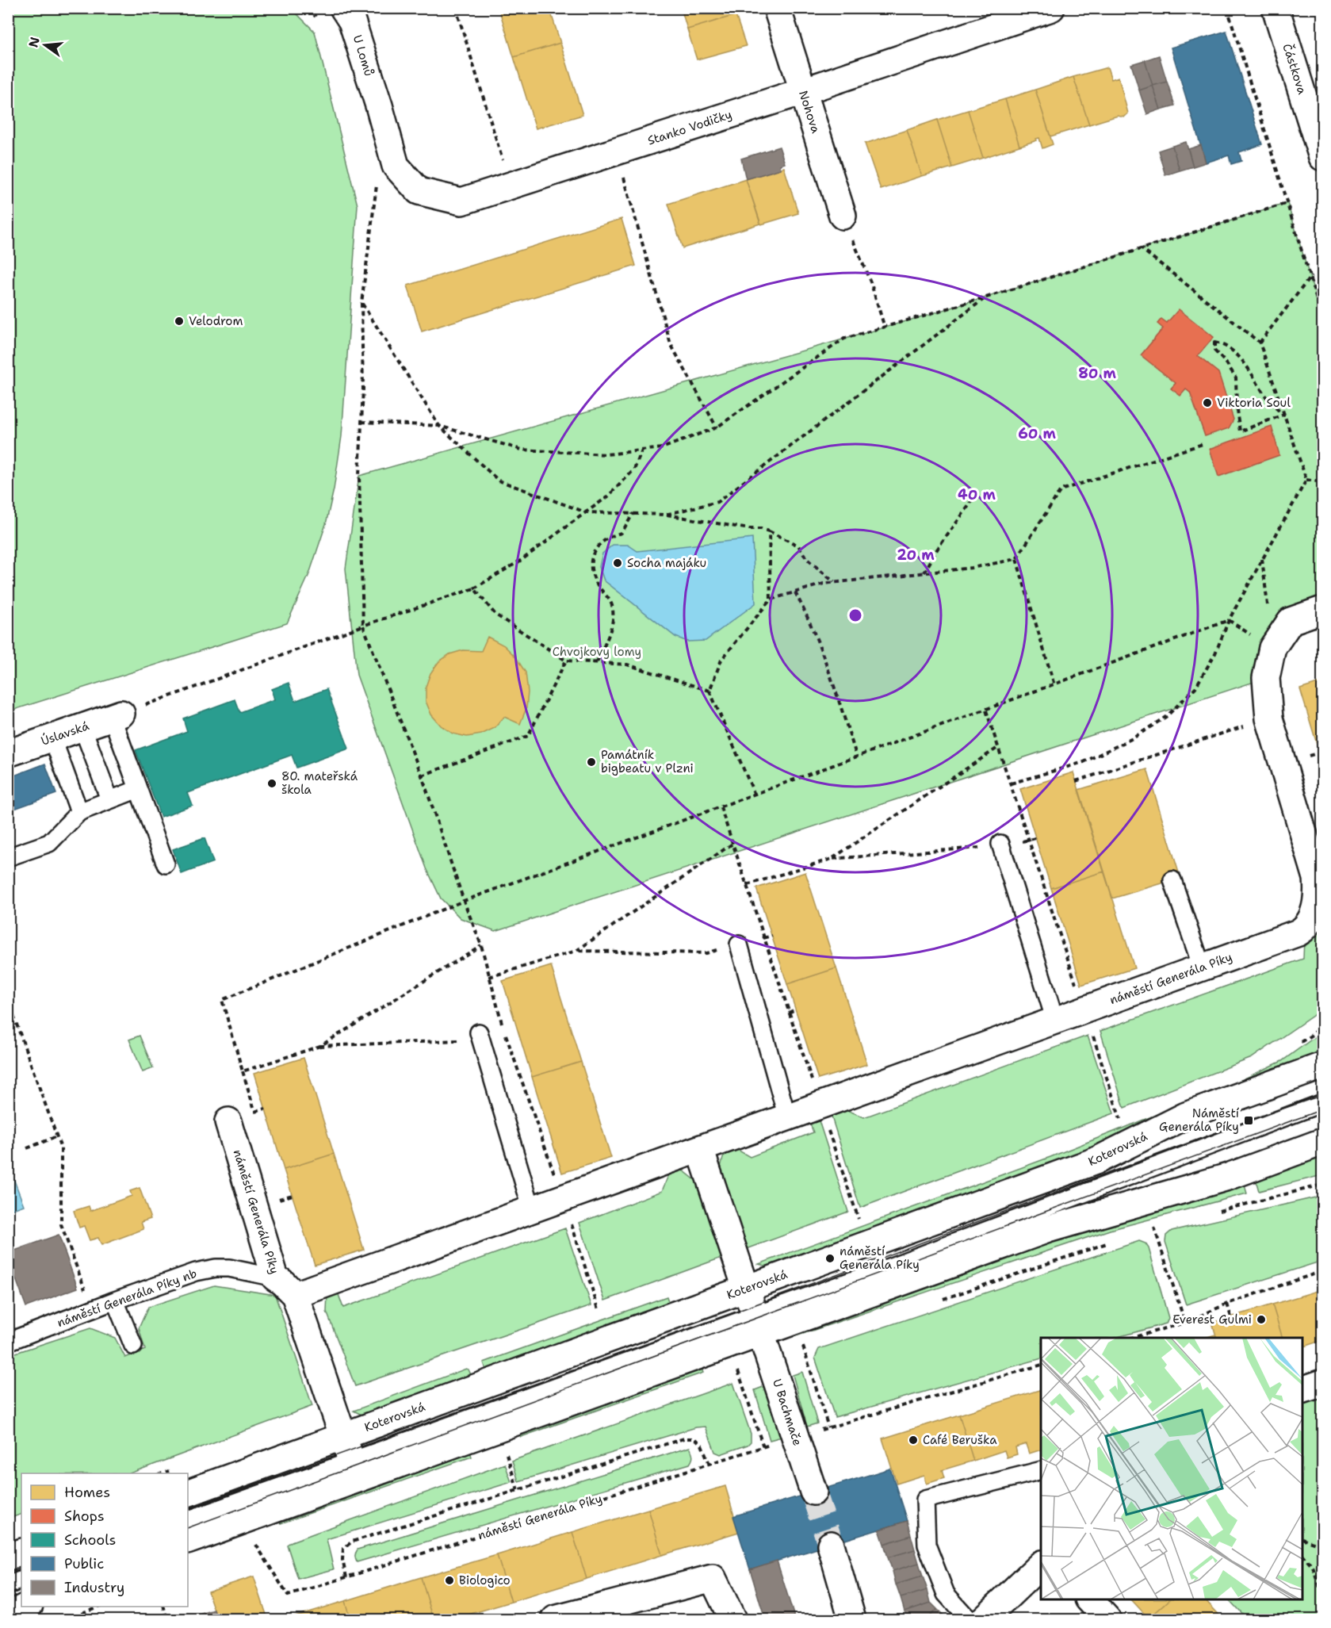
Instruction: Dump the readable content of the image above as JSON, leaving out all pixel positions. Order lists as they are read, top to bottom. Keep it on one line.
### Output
{"streets":{"street":["U Lomů","Částkova","Nohova","Stanko Vodičky","Úslavská","náměstí Generála Píky","Koterovská","U Bachmače"],"lane":["náměstí Generála Píky nb"]},"crossings":[["U Lomů","Stanko Vodičky"],["Nohova","Stanko Vodičky"],["náměstí Generála Píky","Koterovská"],["náměstí Generála Píky","náměstí Generála Píky nb"],["náměstí Generála Píky","U Bachmače"]],"parks":["Chvojkovy lomy"],"places":{"other":["Velodrom","Viktoria Soul","Socha majáku","Památník bigbeatu v Plzni","80. mateřská škola","náměstí Generála Píky","Everest Gulmi","Café Beruška","Biologico"],"transit":["Náměstí Generála Píky"]},"legend":["Homes","Shops","Schools","Public","Industry"],"north":"left","rings":["80 m","60 m","40 m","20 m"]}
